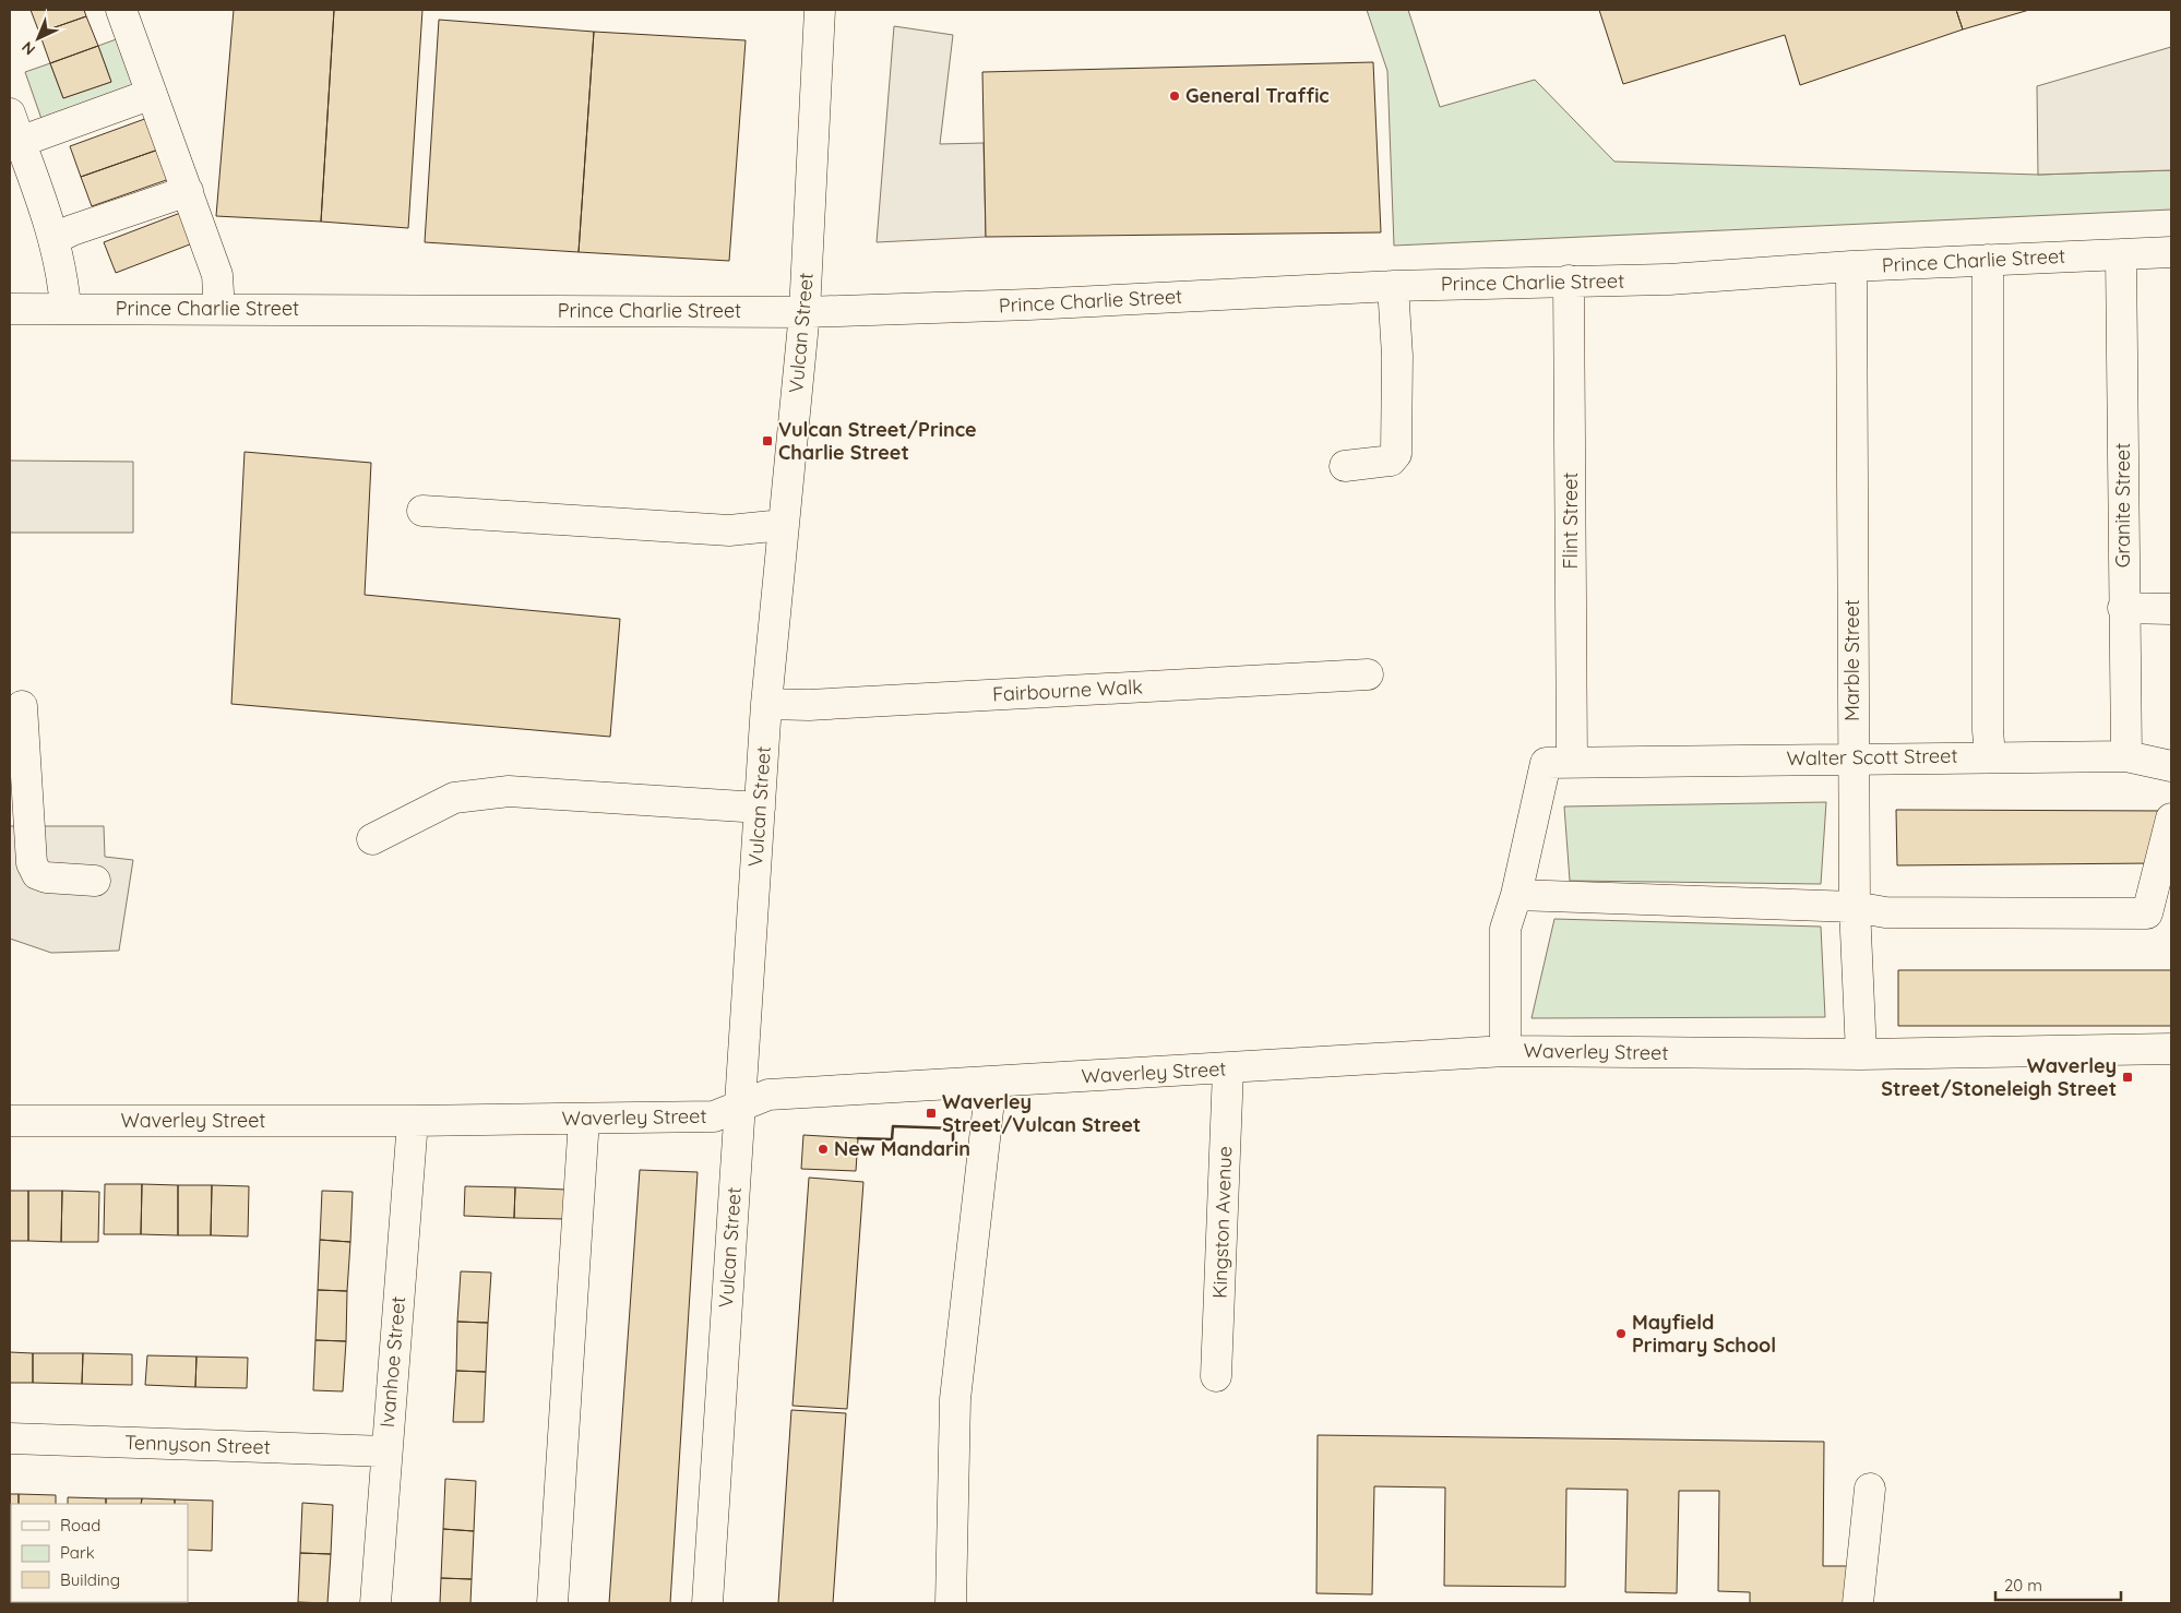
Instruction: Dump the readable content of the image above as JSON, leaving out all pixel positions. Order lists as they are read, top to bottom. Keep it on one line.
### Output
{"streets":{"street":["Prince Charlie Street","Vulcan Street","Granite Street","Flint Street","Marble Street","Fairbourne Walk","Walter Scott Street","Waverley Street","Kingston Avenue","Ivanhoe Street","Tennyson Street"]},"crossings":[["Prince Charlie Street","Vulcan Street"],["Prince Charlie Street","Granite Street"],["Prince Charlie Street","Flint Street"],["Prince Charlie Street","Marble Street"],["Vulcan Street","Fairbourne Walk"],["Vulcan Street","Waverley Street"],["Granite Street","Walter Scott Street"],["Flint Street","Walter Scott Street"],["Marble Street","Walter Scott Street"],["Marble Street","Waverley Street"],["Waverley Street","Kingston Avenue"],["Waverley Street","Ivanhoe Street"],["Ivanhoe Street","Tennyson Street"]],"places":{"other":["General Traffic","New Mandarin","Mayfield Primary School"],"transit":["Vulcan Street/Prince Charlie Street","Waverley Street/Stoneleigh Street","Waverley Street/Vulcan Street"]},"legend":["Road","Park","Building"],"scale_bar":"20 m","north":"bottom left"}
